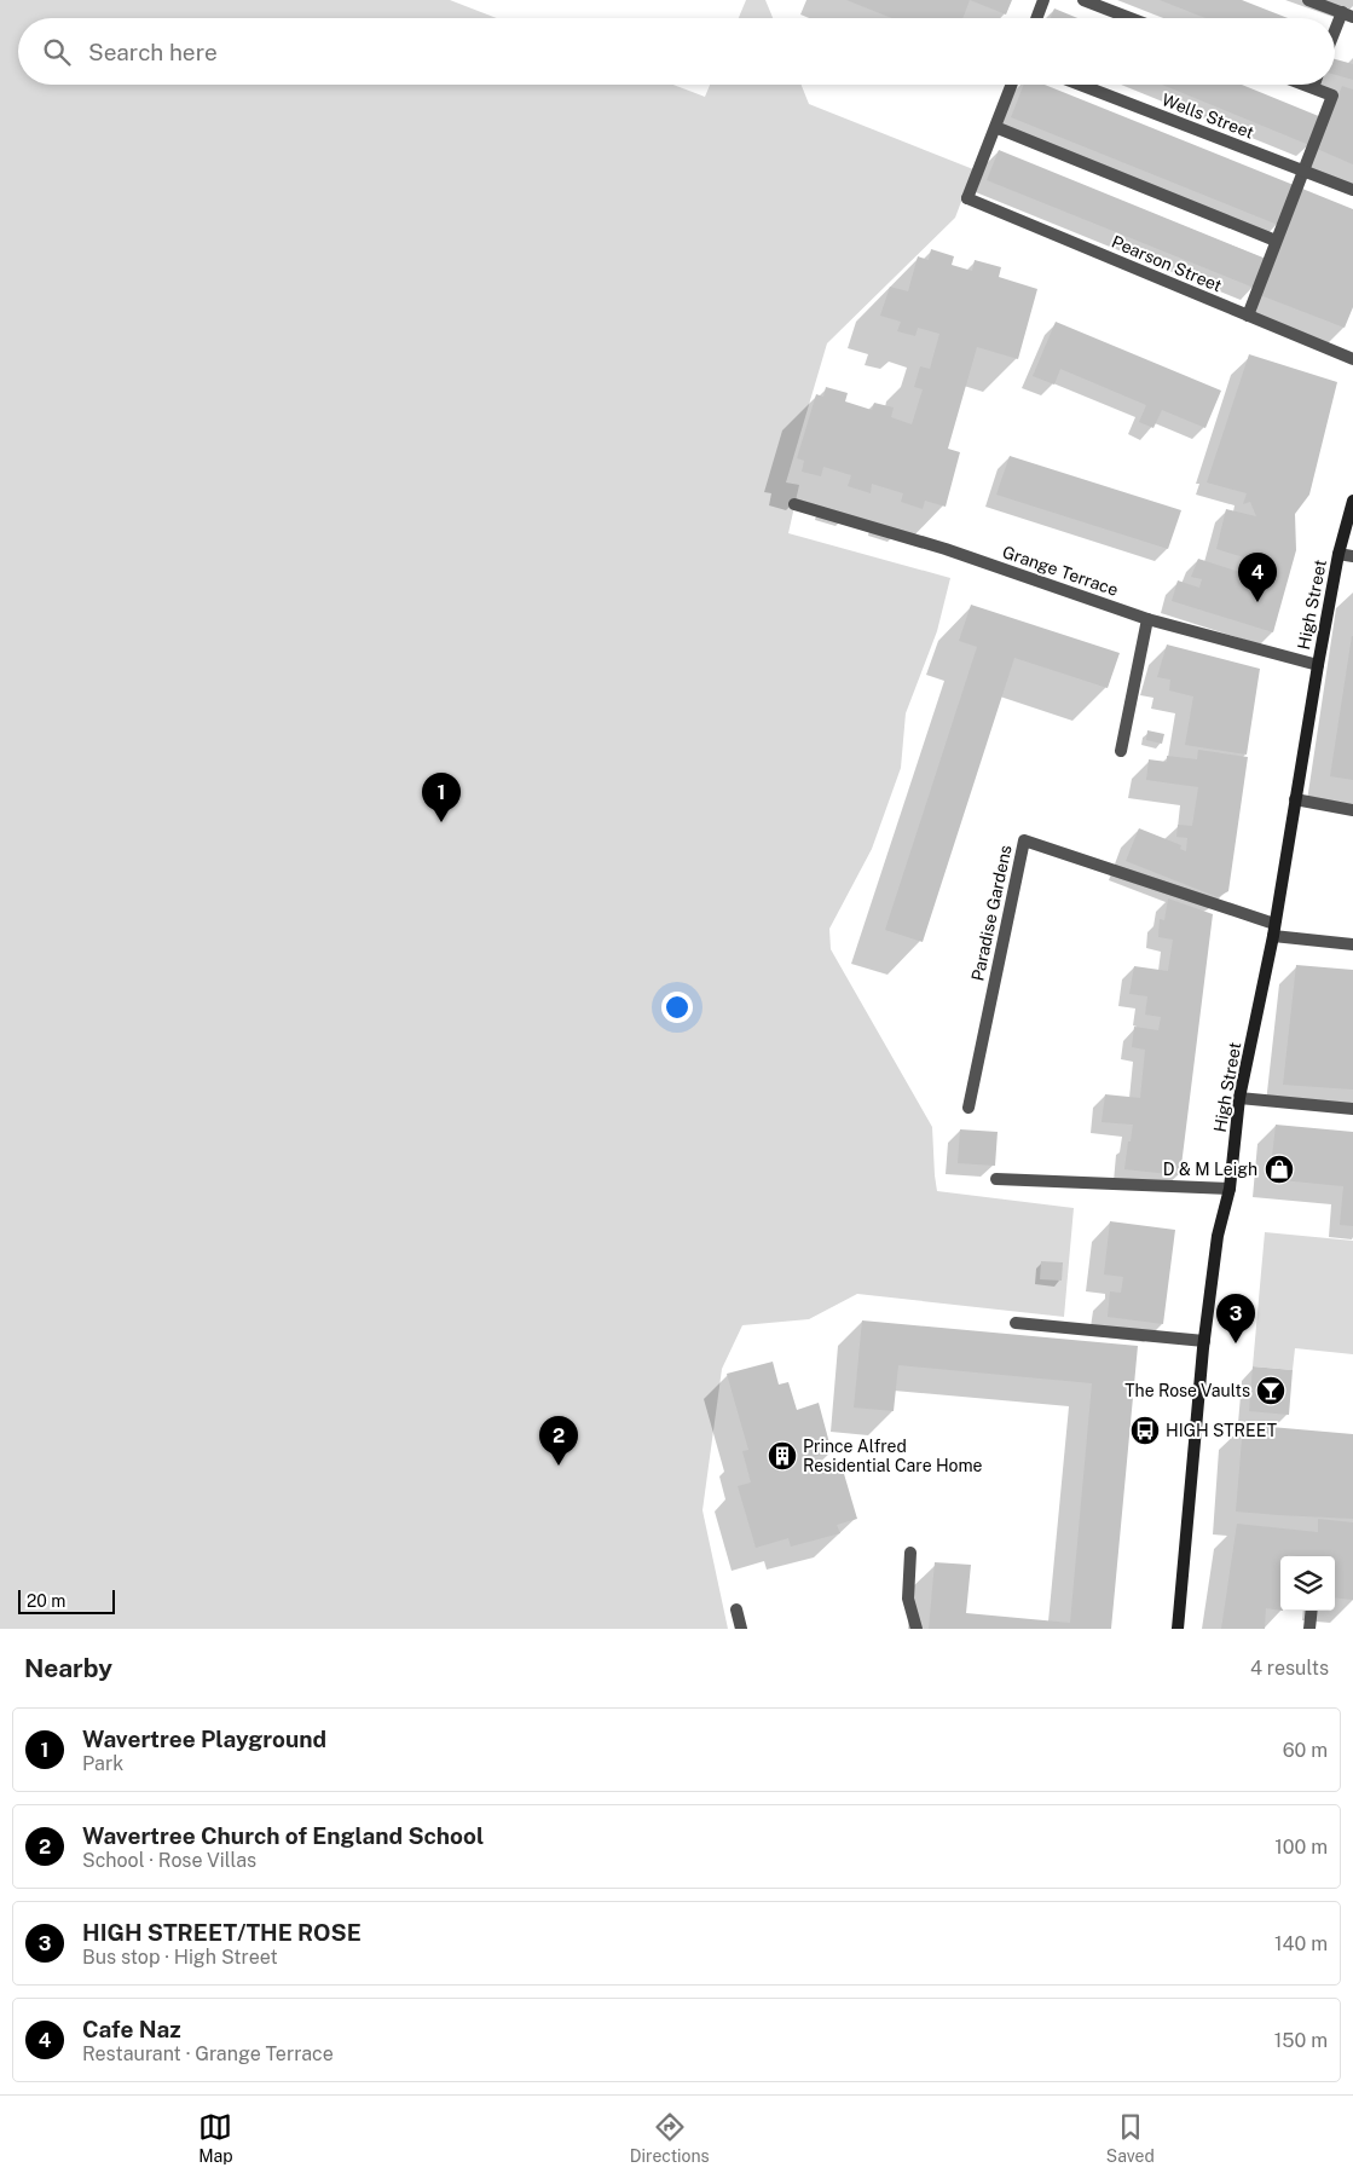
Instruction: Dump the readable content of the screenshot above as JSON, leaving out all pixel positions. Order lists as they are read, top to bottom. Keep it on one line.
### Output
{"streets":{"main road":["High Street"],"street":["Wells Street","Pearson Street","Grange Terrace","Paradise Gardens"]},"crossings":[["Grange Terrace","High Street"],["High Street","Paradise Gardens"]],"places":{"shop":["D & M Leigh"],"bar":["The Rose Vaults"],"bus stop":["HIGH STREET"],"building":["Prince Alfred Residential Care Home"]},"scale_bar":"20 m","page":{"search":"Search here","pins":["4","1","3","2"],"scale":"20 m","heading":["Nearby","4 results"],"list":[{"mark":"1","name":"Wavertree Playground","note":"Park","value":"60 m"},{"mark":"2","name":"Wavertree Church of England School","note":"School · Rose Villas","value":"100 m"},{"mark":"3","name":"HIGH STREET/THE ROSE","note":"Bus stop · High Street","value":"140 m"},{"mark":"4","name":"Cafe Naz","note":"Restaurant · Grange Terrace","value":"150 m"}],"nav":["Map","Directions","Saved"]}}
